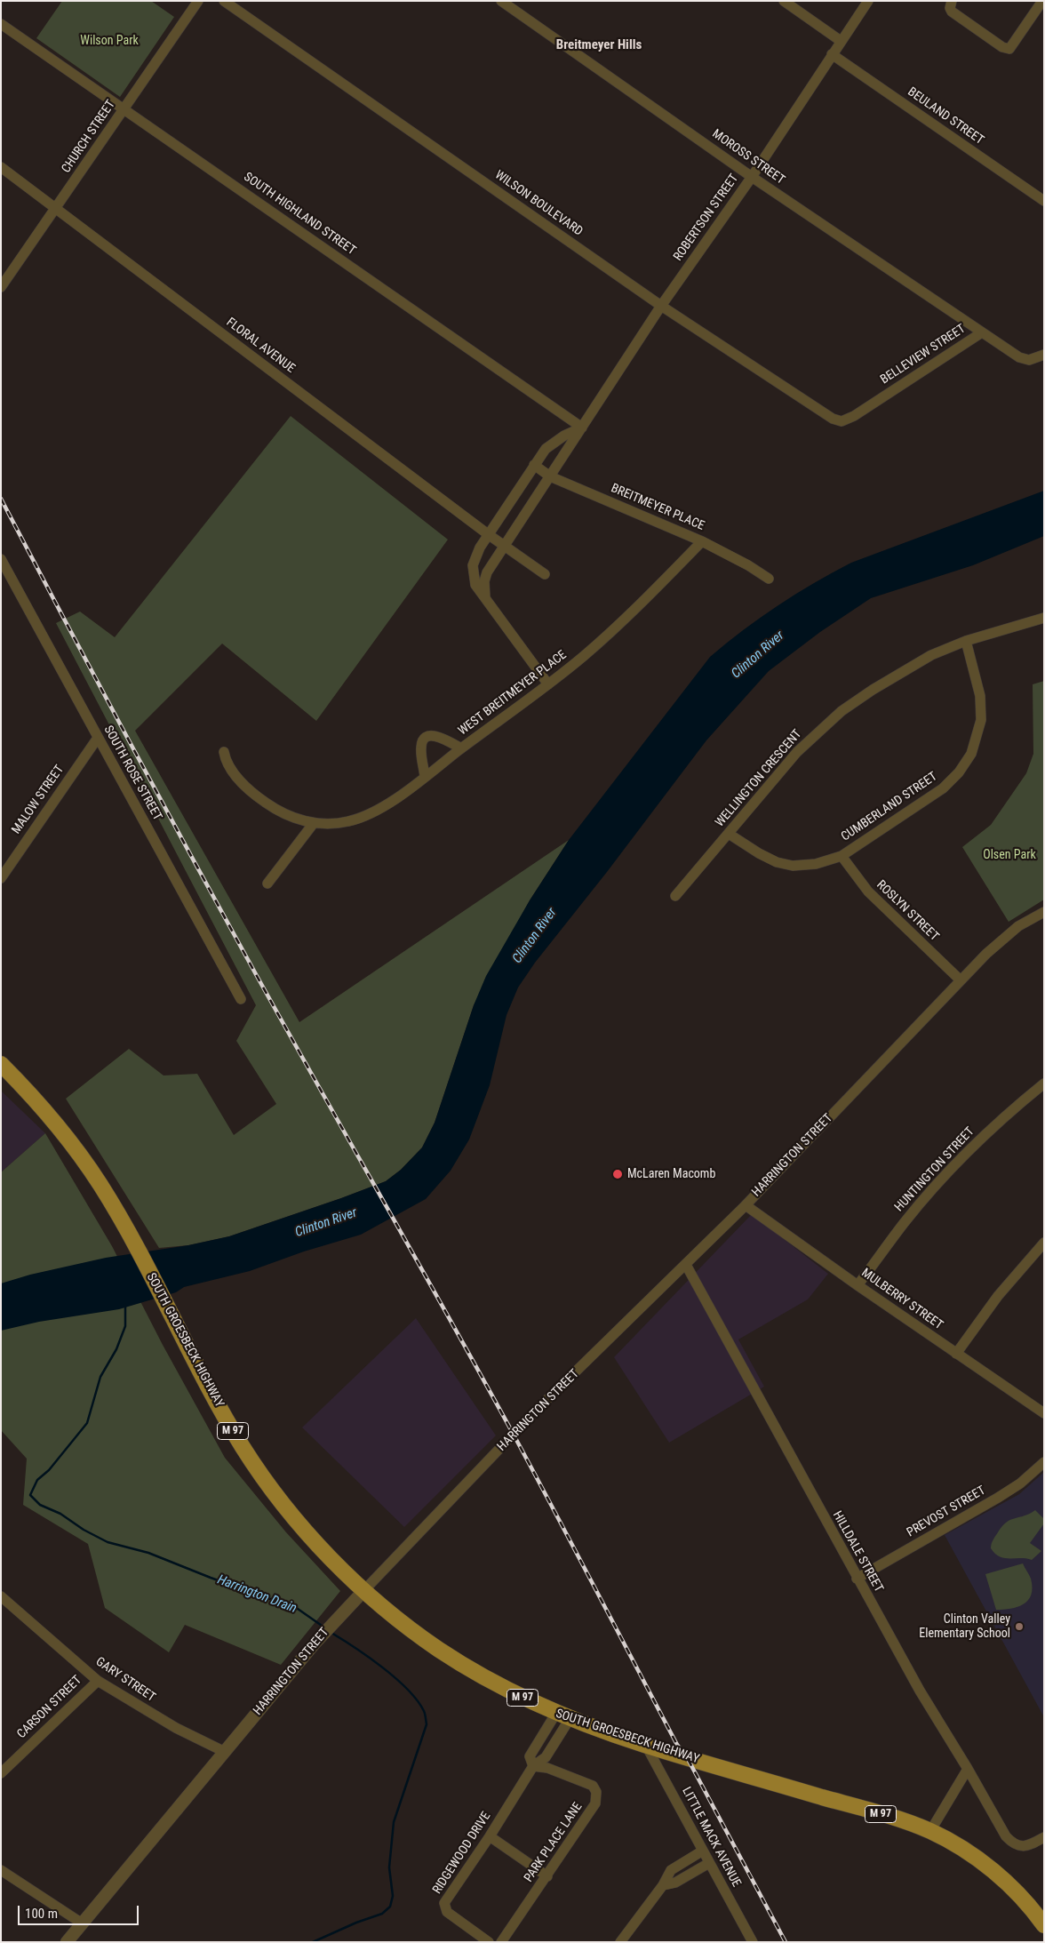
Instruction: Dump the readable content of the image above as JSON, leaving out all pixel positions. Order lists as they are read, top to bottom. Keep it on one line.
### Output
{"streets":{"main road":["SOUTH GROESBECK HIGHWAY","M 97"],"street":["BEULAND STREET","CHURCH STREET","MOROSS STREET","WILSON BOULEVARD","SOUTH HIGHLAND STREET","ROBERTSON STREET","FLORAL AVENUE","BELLEVIEW STREET","BREITMEYER PLACE","WEST BREITMEYER PLACE","SOUTH ROSE STREET","WELLINGTON CRESCENT","MALOW STREET","CUMBERLAND STREET","ROSLYN STREET","HARRINGTON STREET","HUNTINGTON STREET","MULBERRY STREET","PREVOST STREET","HILLDALE STREET","GARY STREET","CARSON STREET","LITTLE MACK AVENUE","PARK PLACE LANE","RIDGEWOOD DRIVE"]},"crossings":[["BEULAND STREET","ROBERTSON STREET"],["CHURCH STREET","SOUTH HIGHLAND STREET"],["CHURCH STREET","FLORAL AVENUE"],["MOROSS STREET","ROBERTSON STREET"],["MOROSS STREET","BELLEVIEW STREET"],["WILSON BOULEVARD","ROBERTSON STREET"],["WILSON BOULEVARD","BELLEVIEW STREET"],["SOUTH HIGHLAND STREET","ROBERTSON STREET"],["ROBERTSON STREET","FLORAL AVENUE"],["ROBERTSON STREET","BREITMEYER PLACE"],["BREITMEYER PLACE","WEST BREITMEYER PLACE"],["SOUTH ROSE STREET","MALOW STREET"],["WELLINGTON CRESCENT","CUMBERLAND STREET"],["CUMBERLAND STREET","ROSLYN STREET"],["ROSLYN STREET","HARRINGTON STREET"],["HARRINGTON STREET","MULBERRY STREET"],["HARRINGTON STREET","SOUTH GROESBECK HIGHWAY"],["HARRINGTON STREET","HILLDALE STREET"],["HARRINGTON STREET","GARY STREET"],["HUNTINGTON STREET","MULBERRY STREET"],["SOUTH GROESBECK HIGHWAY","LITTLE MACK AVENUE"],["SOUTH GROESBECK HIGHWAY","RIDGEWOOD DRIVE"],["PREVOST STREET","HILLDALE STREET"],["GARY STREET","CARSON STREET"],["PARK PLACE LANE","RIDGEWOOD DRIVE"]],"districts":["Breitmeyer Hills"],"water":["Clinton River","Harrington Drain"],"parks":["Wilson Park","Olsen Park"],"places":["McLaren Macomb","Clinton Valley Elementary School"],"scale_bar":"100 m"}
